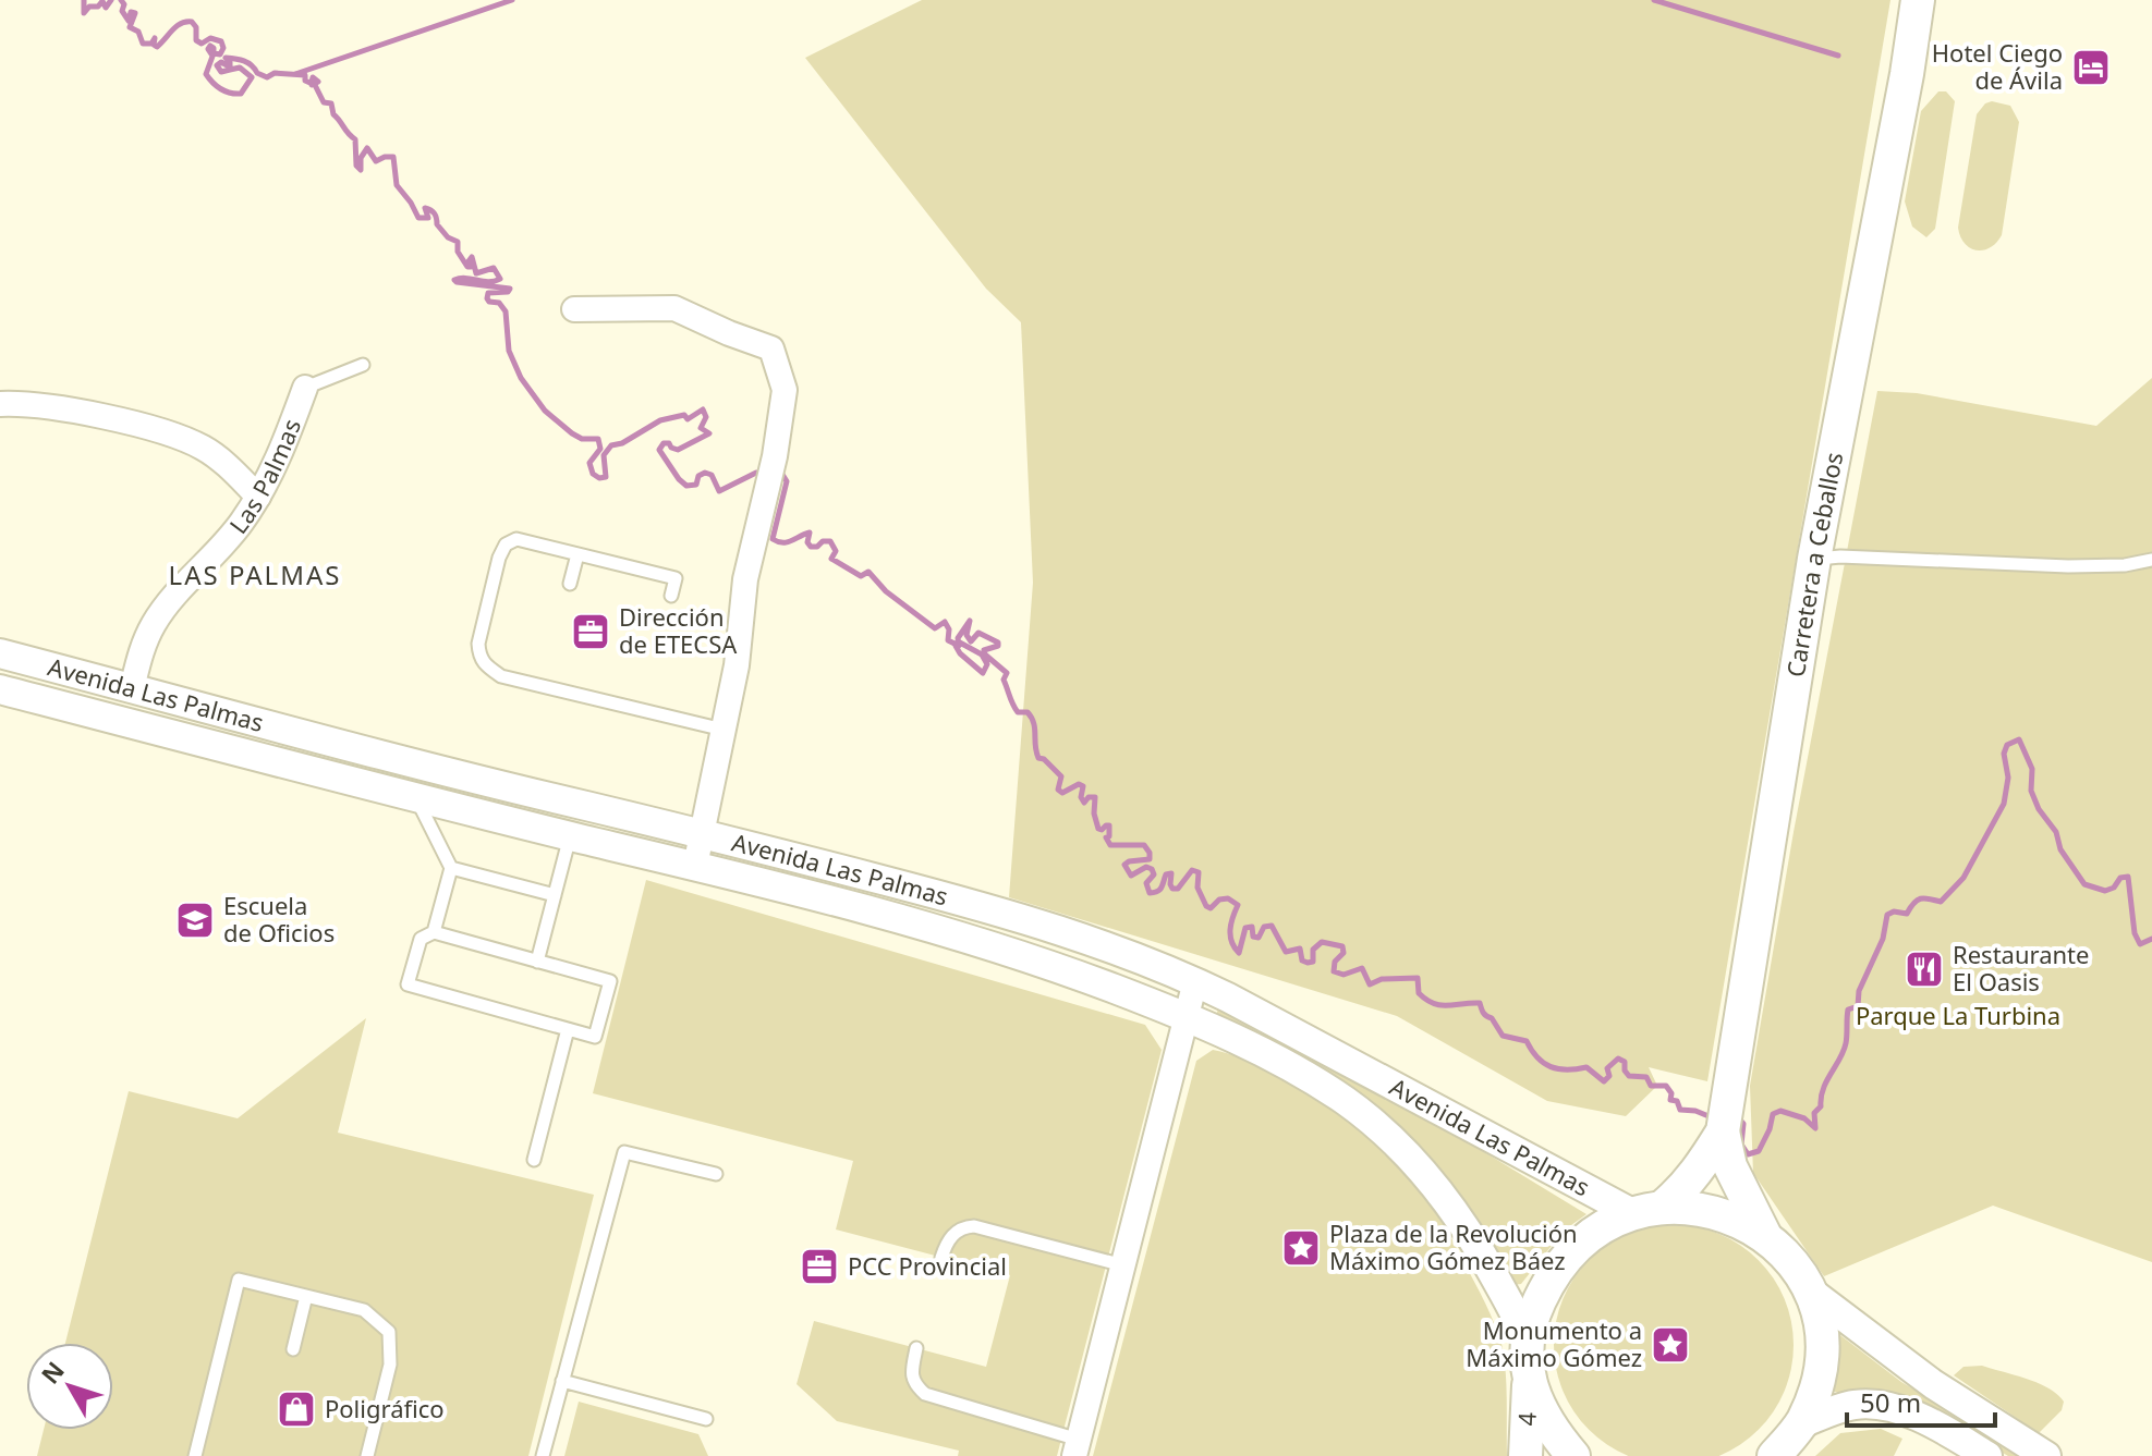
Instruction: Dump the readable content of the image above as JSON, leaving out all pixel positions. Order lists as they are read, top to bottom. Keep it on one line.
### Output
{"streets":{"main road":["Carretera a Ceballos","4"],"street":["Las Palmas","Avenida Las Palmas"]},"crossings":[["Las Palmas","Avenida Las Palmas"],["Carretera a Ceballos","Avenida Las Palmas"],["Carretera a Ceballos","4"],["Avenida Las Palmas","4"]],"districts":["LAS PALMAS"],"parks":["Parque La Turbina"],"places":{"hotel":["Hotel Ciego de Ávila"],"office":["Dirección de ETECSA","PCC Provincial"],"school or university":["Escuela de Oficios"],"restaurant":["Restaurante El Oasis"],"place":["Plaza de la Revolución Máximo Gómez Báez","Monumento a Máximo Gómez"],"shop":["Poligráfico"]},"scale_bar":"50 m","north":"top left"}
